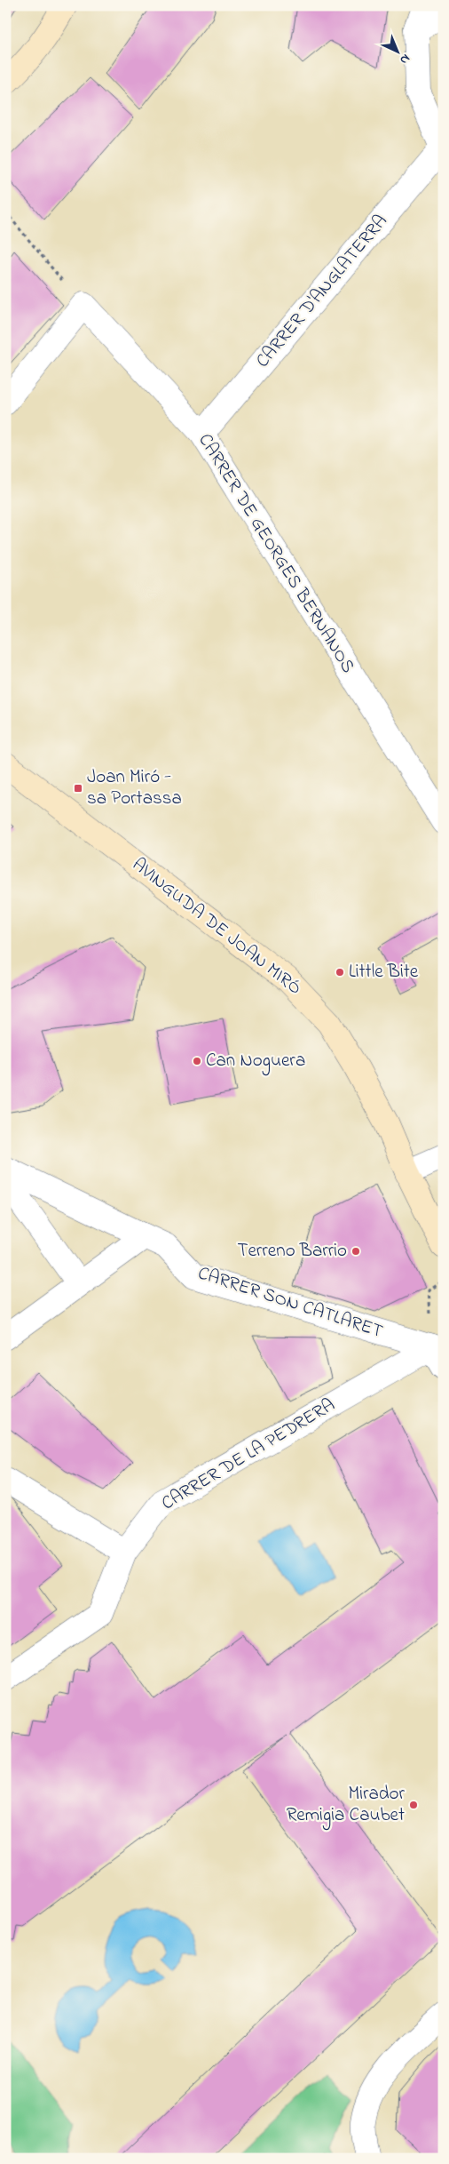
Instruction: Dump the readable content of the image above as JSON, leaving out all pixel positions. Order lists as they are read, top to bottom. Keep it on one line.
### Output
{"streets":{"street":["CARRER D'ANGLATERRA","CARRER DE GEORGES BERNANOS","AVINGUDA DE JOAN MIRÓ","CARRER SON CATLARET","CARRER DE LA PEDRERA"]},"crossings":[["CARRER D'ANGLATERRA","CARRER DE GEORGES BERNANOS"],["CARRER SON CATLARET","CARRER DE LA PEDRERA"]],"places":{"transit":["Joan Miró - sa Portassa"],"other":["Little Bite","Can Noguera","Terreno Barrio","Mirador Remigia Caubet"]},"north":"bottom right"}
